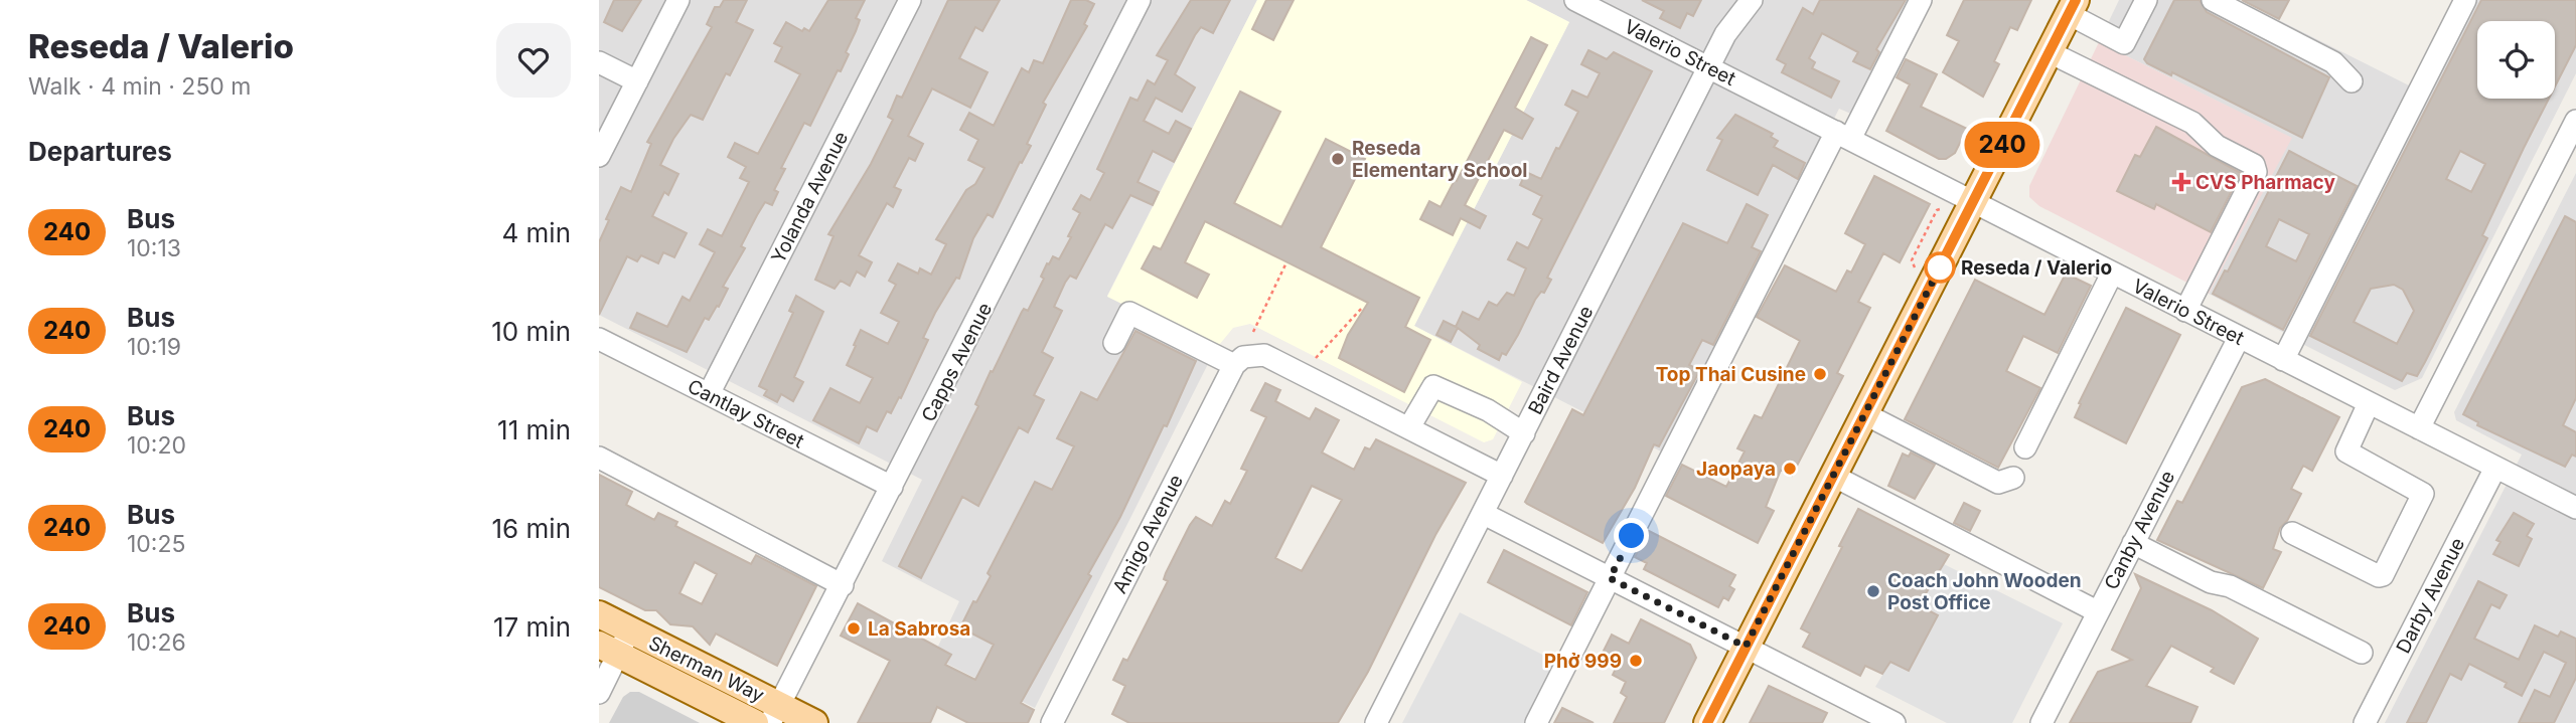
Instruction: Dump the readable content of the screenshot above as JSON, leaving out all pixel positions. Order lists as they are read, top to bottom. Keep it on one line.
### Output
{"streets":{"main road":["Sherman Way"],"street":["Valerio Street","Yolanda Avenue","Baird Avenue","Capps Avenue","Cantlay Street","Canby Avenue","Amigo Avenue","Darby Avenue"]},"crossings":[["Valerio Street","Baird Avenue"],["Valerio Street","Canby Avenue"],["Valerio Street","Darby Avenue"],["Yolanda Avenue","Cantlay Street"],["Capps Avenue","Cantlay Street"],["Capps Avenue","Sherman Way"]],"places":{"other":["Reseda Elementary School","Reseda / Valerio","Top Thai Cusine","Jaopaya","Coach John Wooden Post Office","La Sabrosa","Phở 999"],"health":["CVS Pharmacy"]},"lines":["bus line 240"],"page":{"heading":[["Reseda / Valerio","Walk · 4 min · 250 m"],"Departures"],"on_map":"240","list":[{"mark":"240","name":"Bus","note":"10:13","value":"4 min"},{"mark":"240","name":"Bus","note":"10:19","value":"10 min"},{"mark":"240","name":"Bus","note":"10:20","value":"11 min"},{"mark":"240","name":"Bus","note":"10:25","value":"16 min"},{"mark":"240","name":"Bus","note":"10:26","value":"17 min"}]}}
